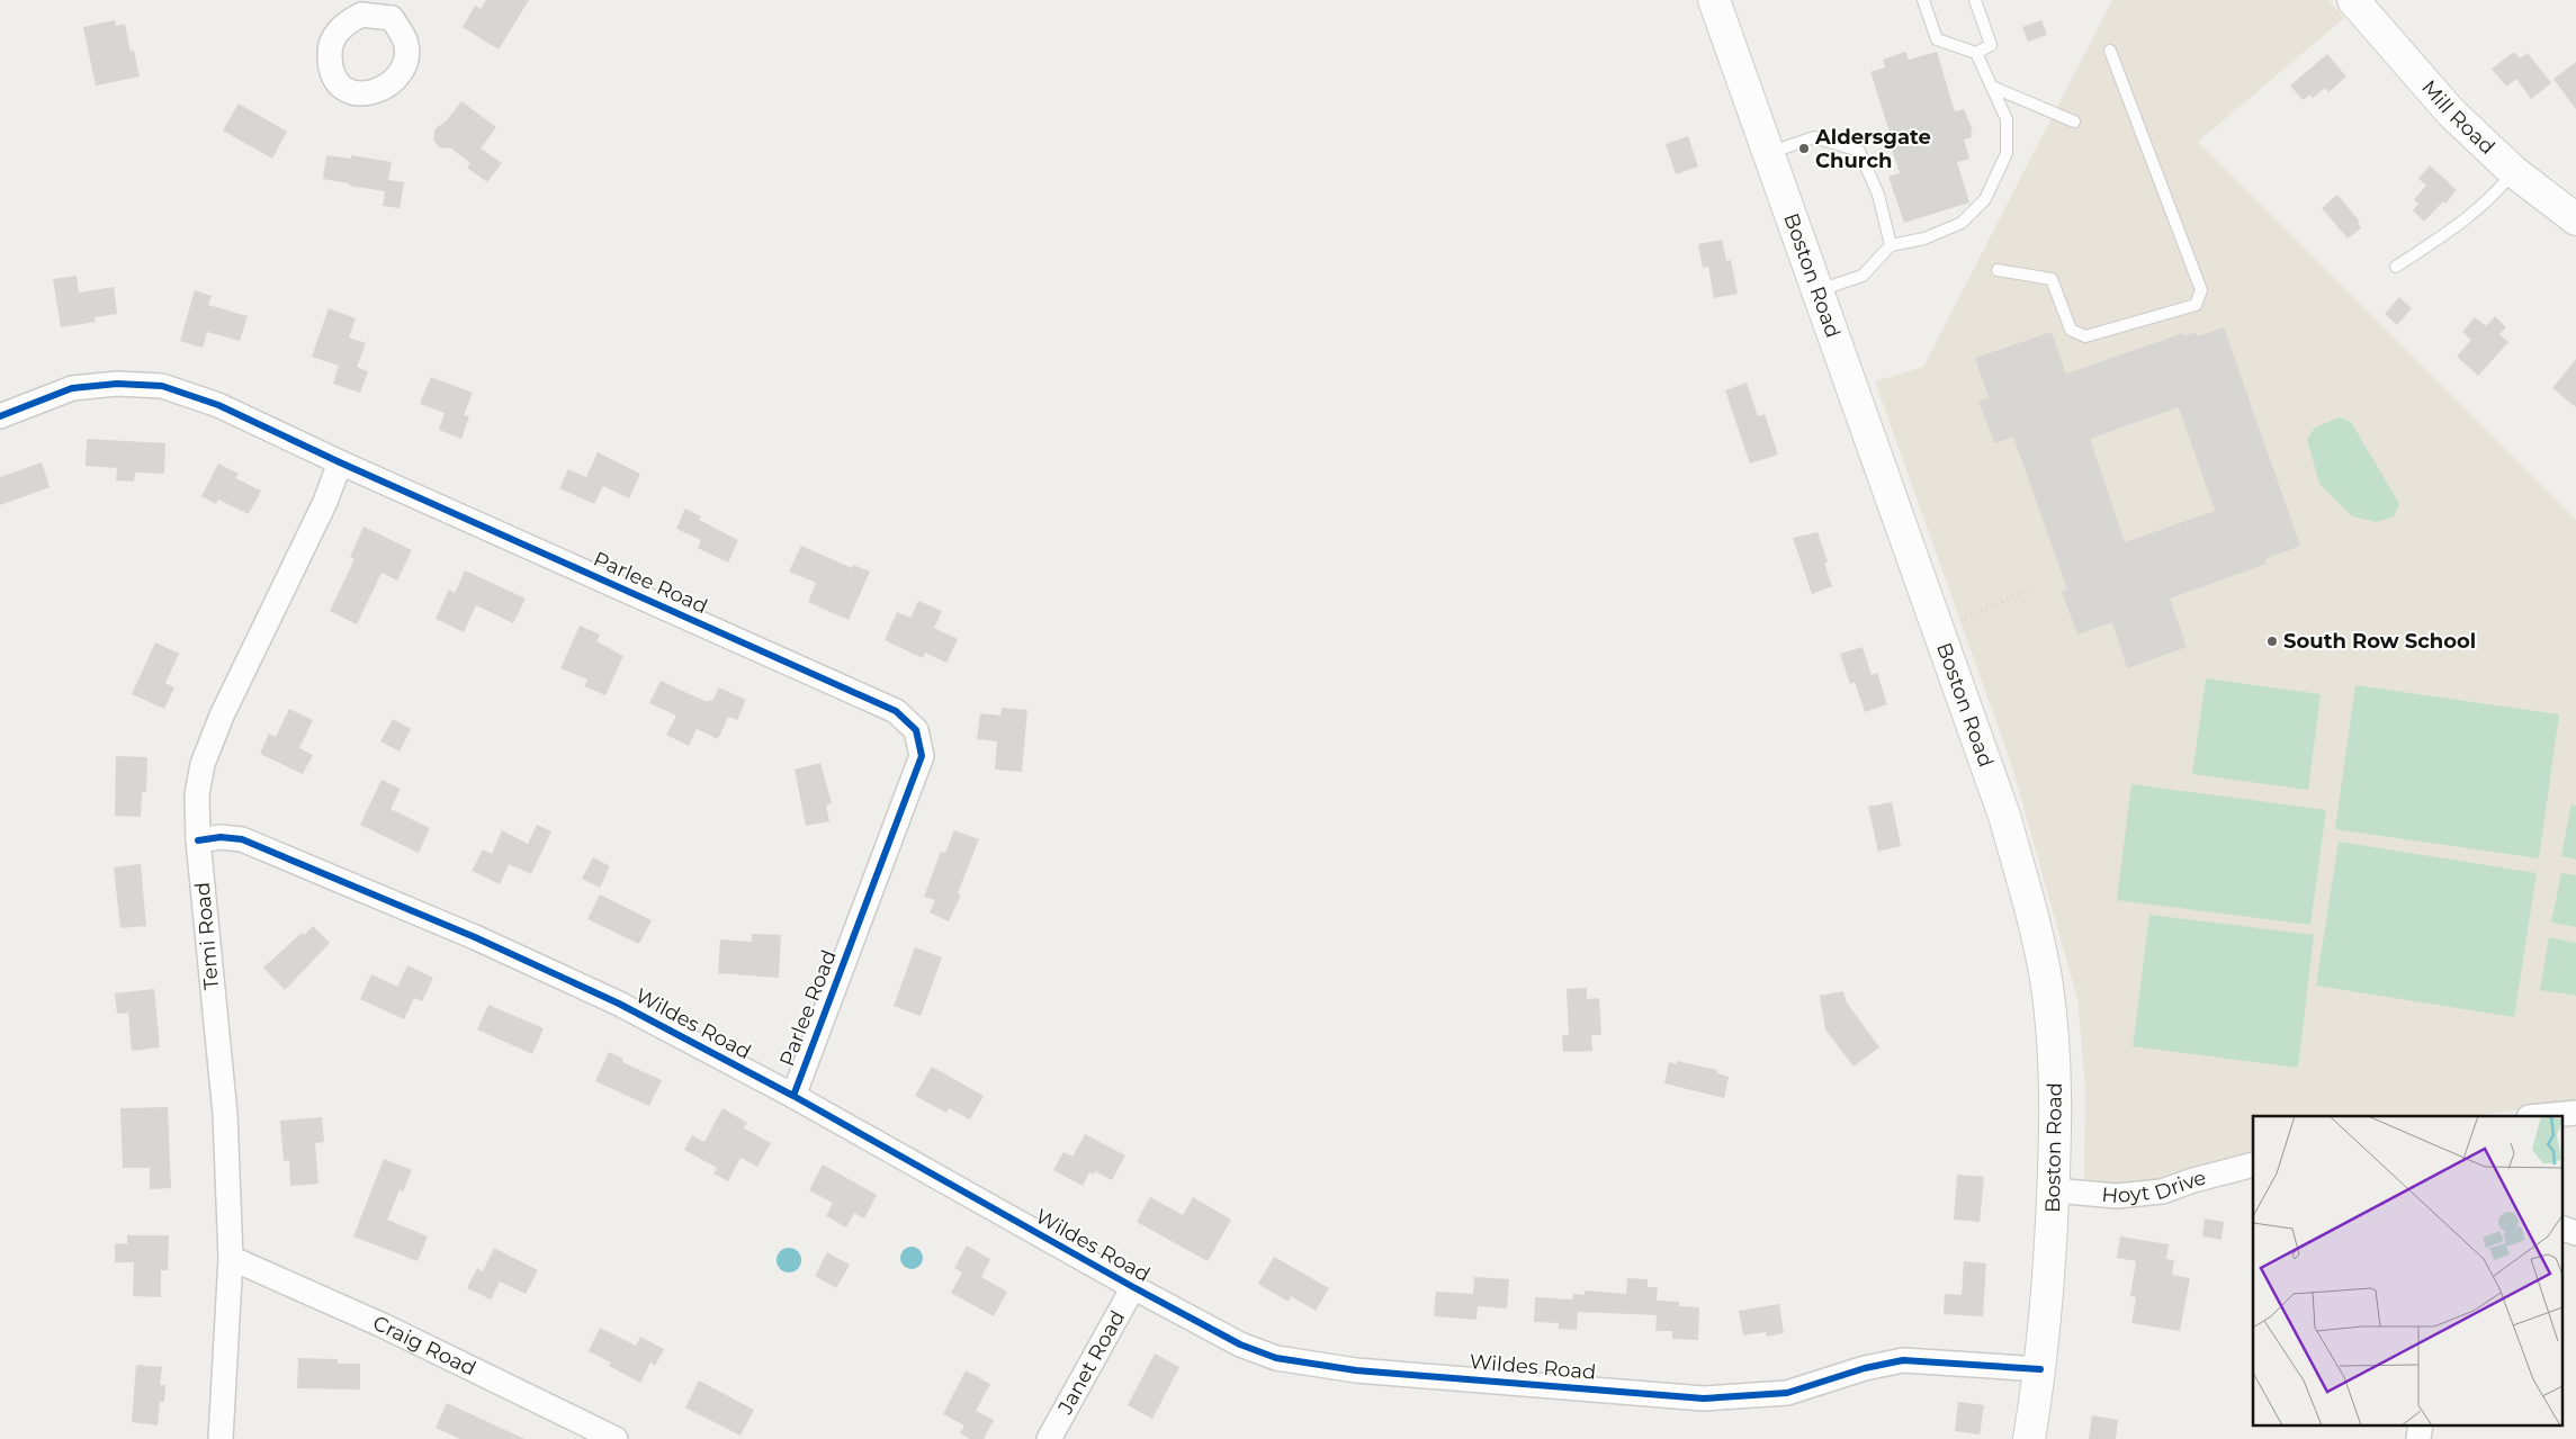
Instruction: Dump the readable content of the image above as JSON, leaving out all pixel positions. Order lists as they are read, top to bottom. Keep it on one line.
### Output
{"streets":{"main road":["Mill Road","Boston Road"],"street":["Parlee Road","Temi Road","Wildes Road","Hoyt Drive","Craig Road","Janet Road"]},"crossings":[["Boston Road","Wildes Road"],["Boston Road","Hoyt Drive"],["Parlee Road","Temi Road"],["Parlee Road","Wildes Road"],["Temi Road","Wildes Road"],["Temi Road","Craig Road"],["Wildes Road","Janet Road"]],"places":["Aldersgate Church","South Row School"]}
